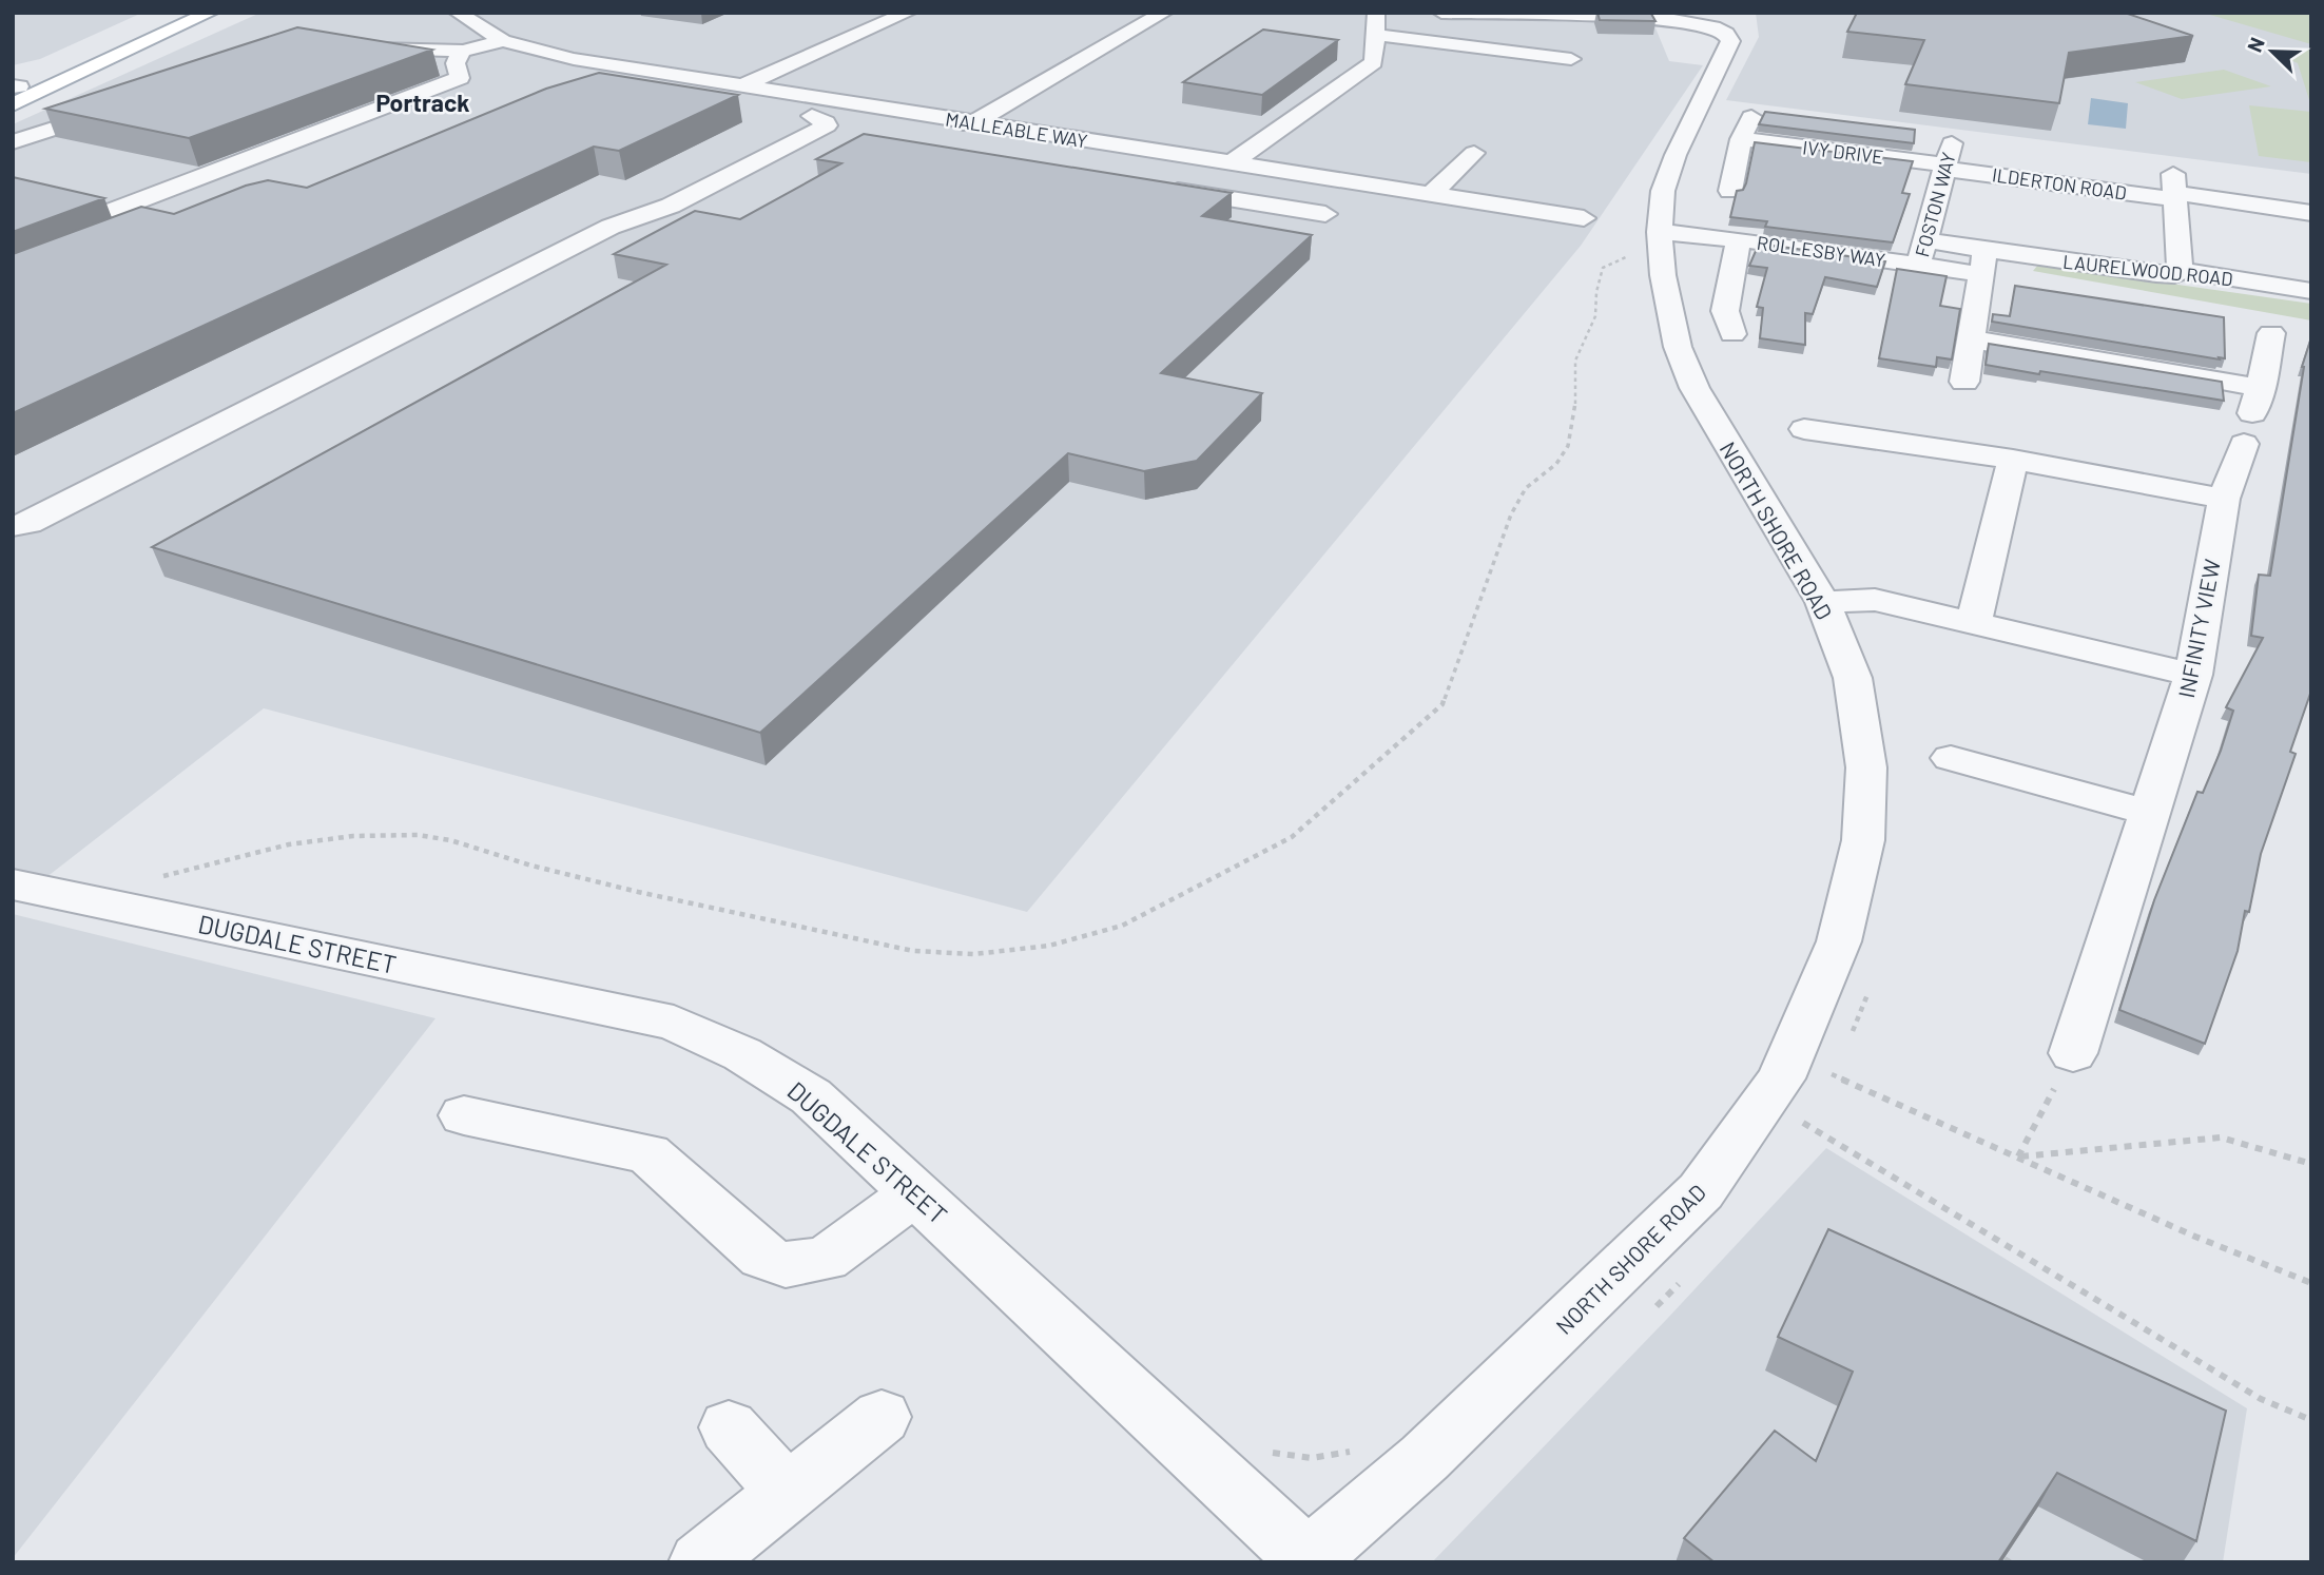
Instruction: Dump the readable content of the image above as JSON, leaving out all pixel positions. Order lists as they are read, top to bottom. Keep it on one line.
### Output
{"streets":{"street":["MALLEABLE WAY","IVY DRIVE","ILDERTON ROAD","FOSTON WAY","ROLLESBY WAY","LAURELWOOD ROAD","NORTH SHORE ROAD","INFINITY VIEW","DUGDALE STREET"]},"crossings":[["IVY DRIVE","ILDERTON ROAD"],["IVY DRIVE","FOSTON WAY"],["ILDERTON ROAD","FOSTON WAY"],["FOSTON WAY","ROLLESBY WAY"],["FOSTON WAY","LAURELWOOD ROAD"],["ROLLESBY WAY","LAURELWOOD ROAD"],["ROLLESBY WAY","NORTH SHORE ROAD"],["NORTH SHORE ROAD","DUGDALE STREET"]],"districts":["Portrack"],"north":"top left"}
